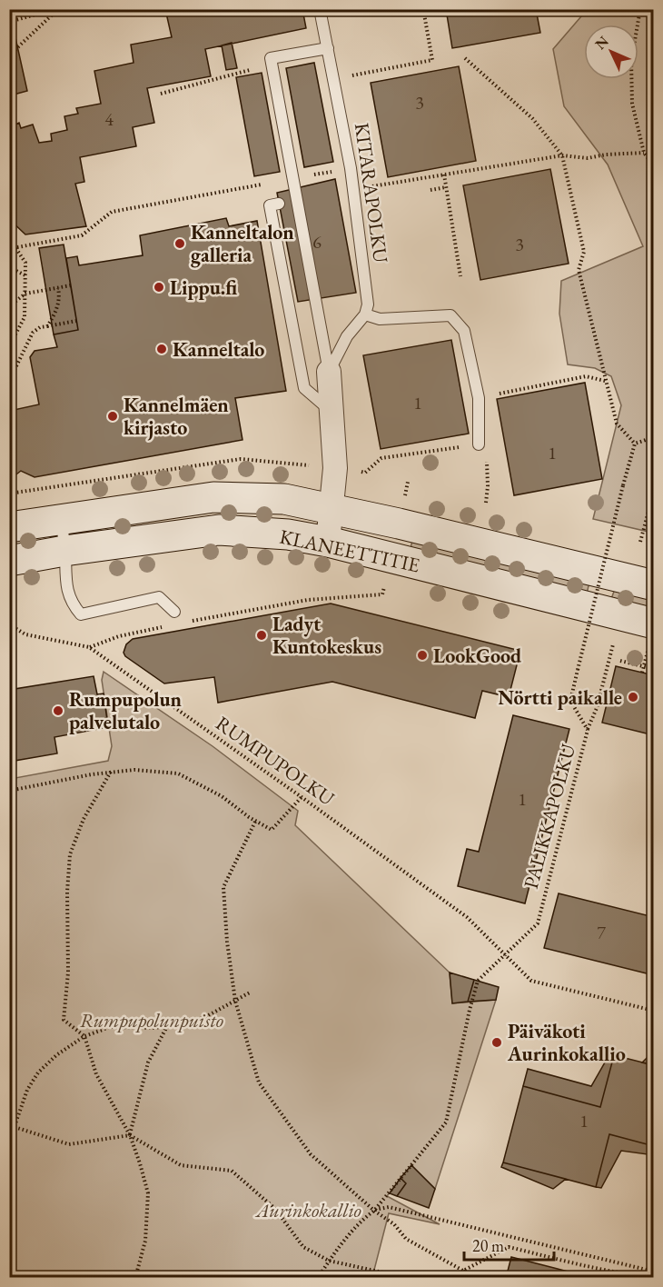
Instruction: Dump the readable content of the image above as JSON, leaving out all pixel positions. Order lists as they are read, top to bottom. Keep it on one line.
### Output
{"streets":{"street":["KLANEETTITIE"],"lane":["KITARAPOLKU"],"path":["RUMPUPOLKU","PALIKKAPOLKU"]},"crossings":[["RUMPUPOLKU","PALIKKAPOLKU"]],"parks":["Rumpupolunpuisto","Aurinkokallio"],"places":["Kanneltalon galleria","Lippu.fi","Kanneltalo","Kannelmäen kirjasto","Ladyt Kuntokeskus","LookGood","Nörtti paikalle","Rumpupolun palvelutalo","Päiväkoti Aurinkokallio"],"house_numbers":["3","4","6","3","1","1","1","7","1"],"scale_bar":"20 m","north":"top left"}
